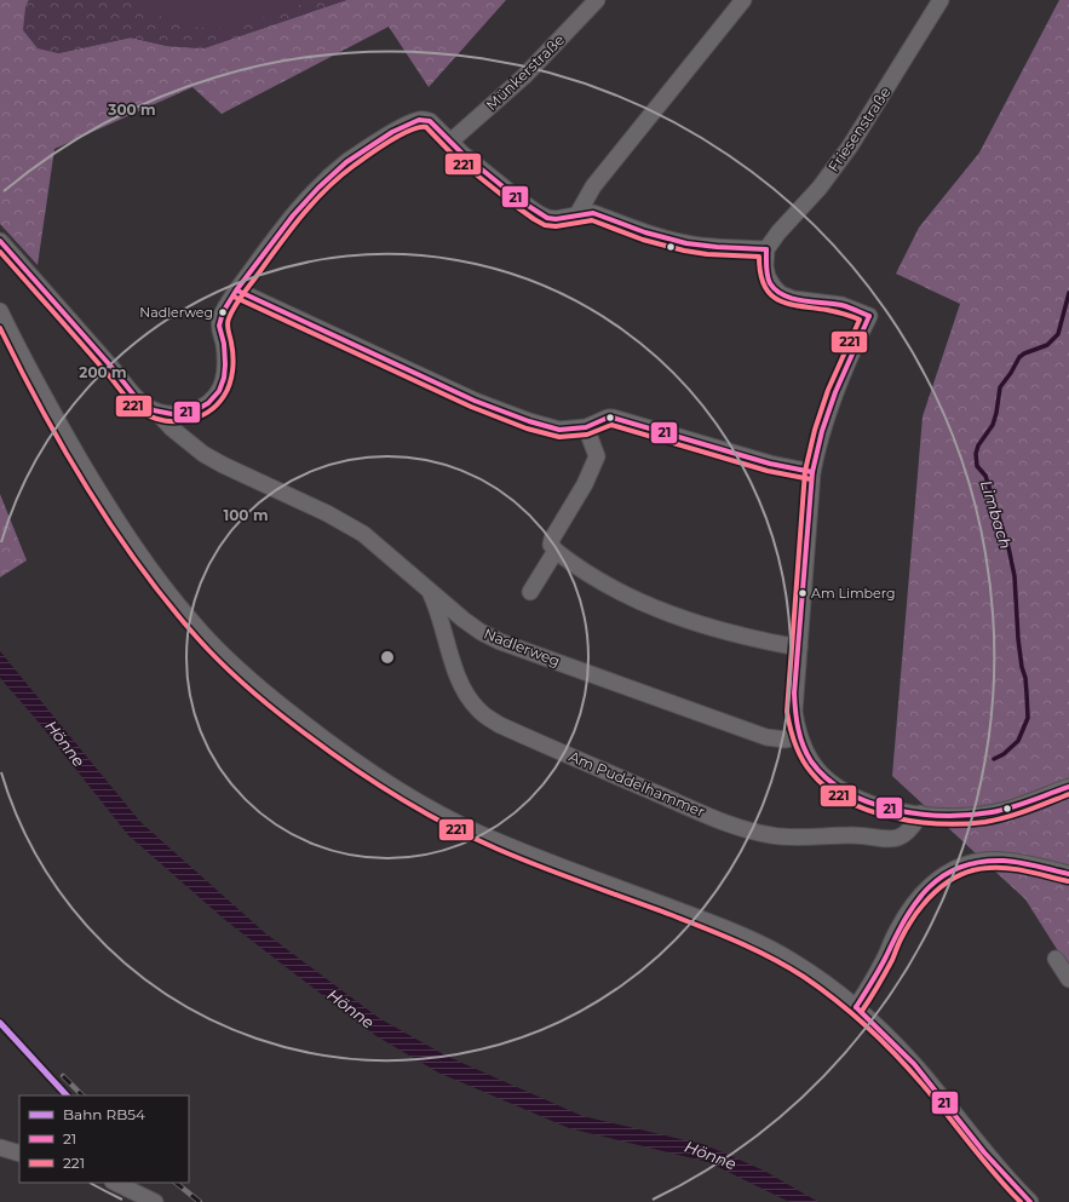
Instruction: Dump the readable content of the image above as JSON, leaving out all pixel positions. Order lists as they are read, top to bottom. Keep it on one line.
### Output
{"streets":{"street":["Münkerstraße","Friesenstraße","Nadlerweg","Am Puddelhammer"]},"crossings":[["Nadlerweg","Am Puddelhammer"]],"water":["Limbach","Hönne"],"places":["Nadlerweg","Am Limberg"],"lines":["transit line 21","transit line 221","rail line RB54"],"legend":["Bahn RB54","21","221"],"rings":["300 m","200 m","100 m"]}
